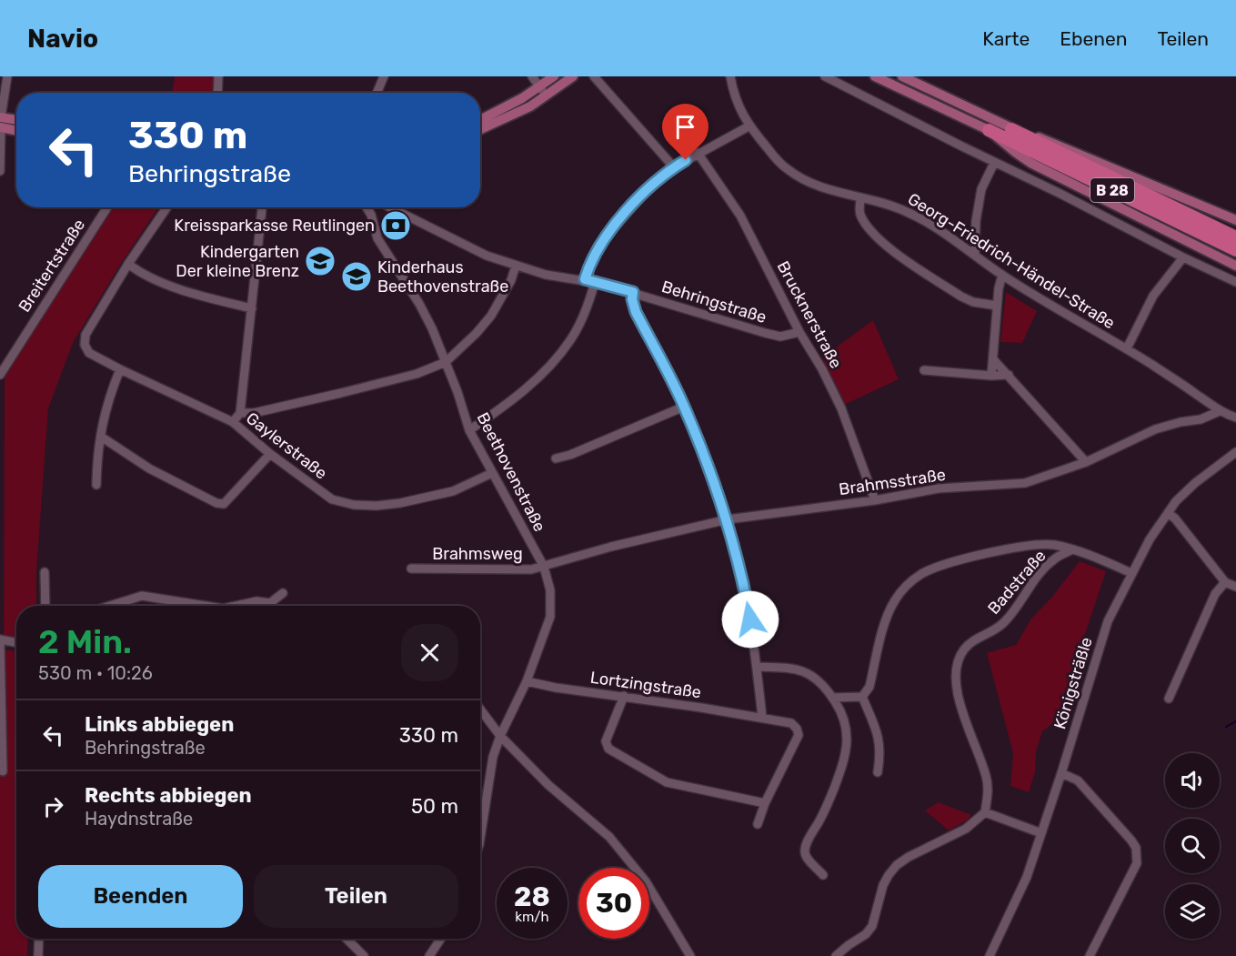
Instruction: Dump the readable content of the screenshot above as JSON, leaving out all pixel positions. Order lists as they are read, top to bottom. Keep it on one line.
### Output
{"streets":{"highway":["B 28"],"street":["Georg-Friedrich-Händel-Straße","Breitertstraße","Behringstraße","Brucknerstraße","Gaylerstraße","Beethovenstraße","Brahmsstraße","Brahmsweg","Badstraße","Königsträßle","Lortzingstraße"]},"crossings":[["Georg-Friedrich-Händel-Straße","Brahmsstraße"],["Behringstraße","Brucknerstraße"],["Brucknerstraße","Brahmsstraße"],["Gaylerstraße","Beethovenstraße"],["Beethovenstraße","Brahmsstraße"],["Beethovenstraße","Brahmsweg"],["Beethovenstraße","Lortzingstraße"],["Brahmsstraße","Brahmsweg"],["Badstraße","Königsträßle"]],"places":{"bank":["Kreissparkasse Reutlingen"],"school or university":["Kindergarten Der kleine Brenz","Kinderhaus Beethovenstraße"]},"page":{"header":"Navio","nav":["Karte","Ebenen","Teilen"],"turn":["330 m","Behringstraße"],"heading":["2 Min.","530 m · 10:26"],"list":[{"name":"Links abbiegen","note":"Behringstraße","value":"330 m"},{"name":"Rechts abbiegen","note":"Haydnstraße","value":"50 m"}],"buttons":["Beenden","Teilen"],"speed":"28 km/h","limit":"30"}}
